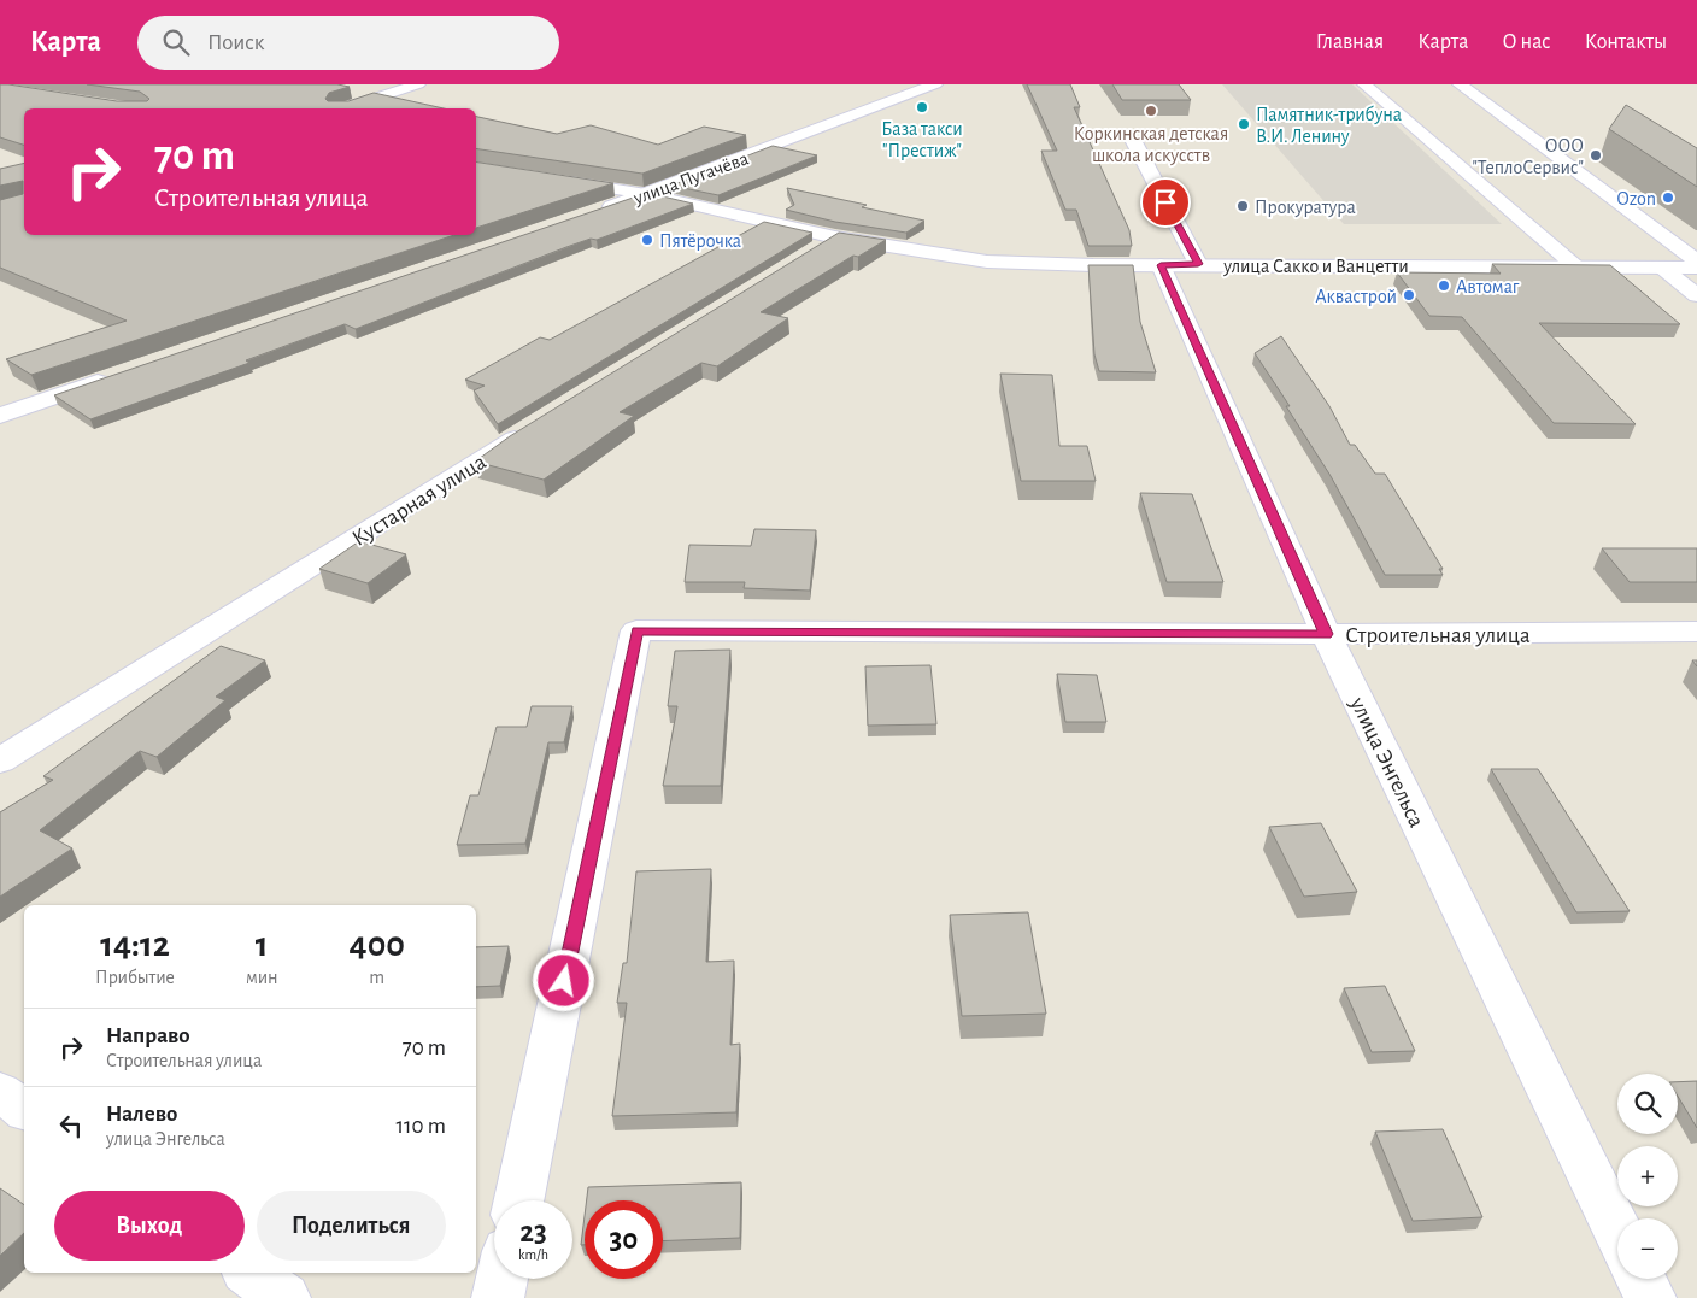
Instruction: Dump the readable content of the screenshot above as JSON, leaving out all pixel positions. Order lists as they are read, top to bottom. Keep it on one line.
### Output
{"streets":{"street":["улица Пугачёва","улица Сакко и Ванцетти","Кустарная улица","Строительная улица","улица Энгельса"]},"crossings":[["улица Пугачёва","улица Сакко и Ванцетти"],["улица Сакко и Ванцетти","улица Энгельса"],["Строительная улица","улица Энгельса"]],"places":["База такси \"Престиж\"","Коркинская детская школа искусств","Памятник-трибуна В.И. Ленину","ООО \"ТеплоСервис\"","Ozon","Прокуратура","Пятёрочка","Автомаг","Аквастрой"],"page":{"header":"Карта","search":"Поиск","nav":["Главная","Карта","О нас","Контакты"],"turn":["70 m","Строительная улица"],"eta":["14:12","Прибытие","1","мин","400","m"],"list":[{"name":"Направо","note":"Строительная улица","value":"70 m"},{"name":"Налево","note":"улица Энгельса","value":"110 m"}],"map_buttons":["+","−"],"buttons":["Выход","Поделиться"],"speed":"23 km/h","limit":"30"}}
